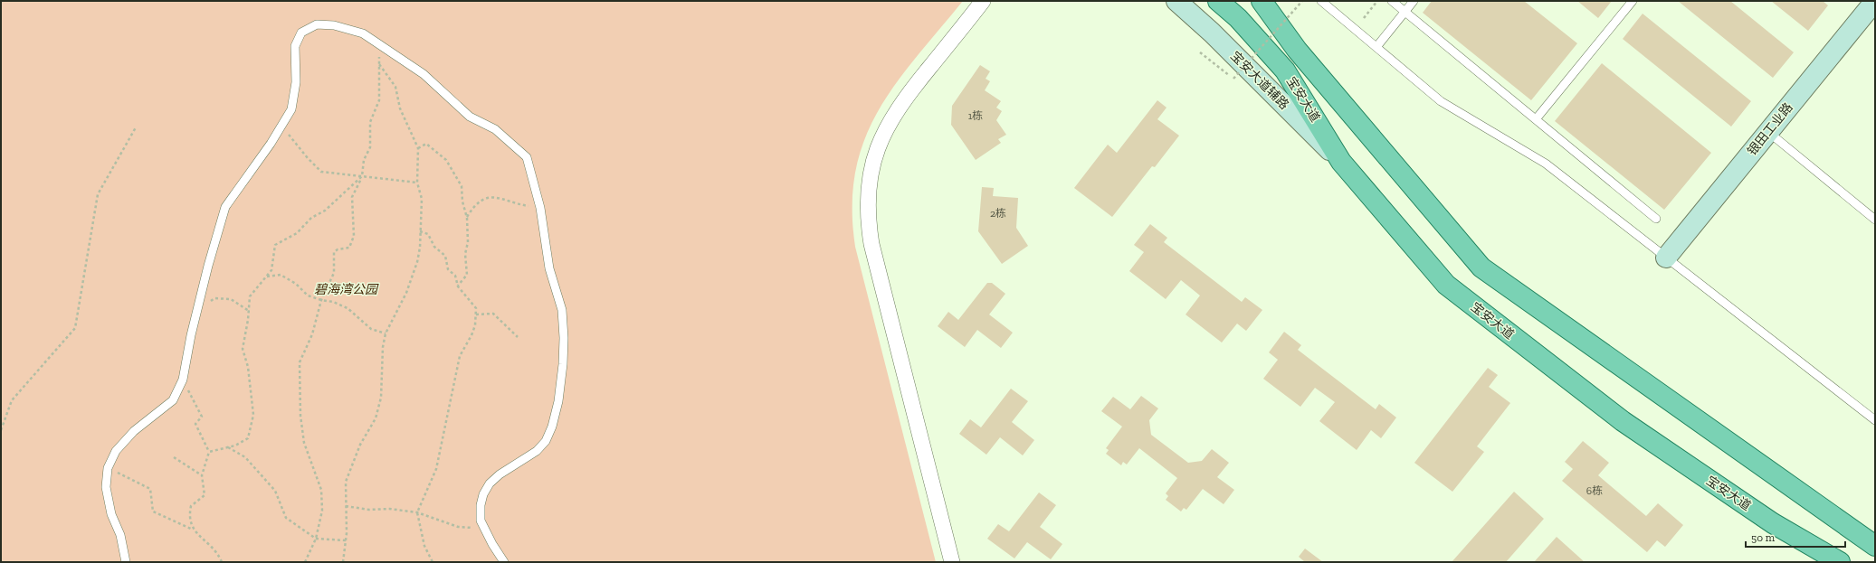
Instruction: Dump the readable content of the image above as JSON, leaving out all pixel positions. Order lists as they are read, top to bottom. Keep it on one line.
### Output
{"streets":{"main road":["宝安大道"],"street":["宝安大道辅路","银田工业路"]},"crossings":[["宝安大道辅路","宝安大道"]],"parks":["碧海湾公园"],"house_numbers":["1栋","2栋","6栋"],"scale_bar":"50 m"}
